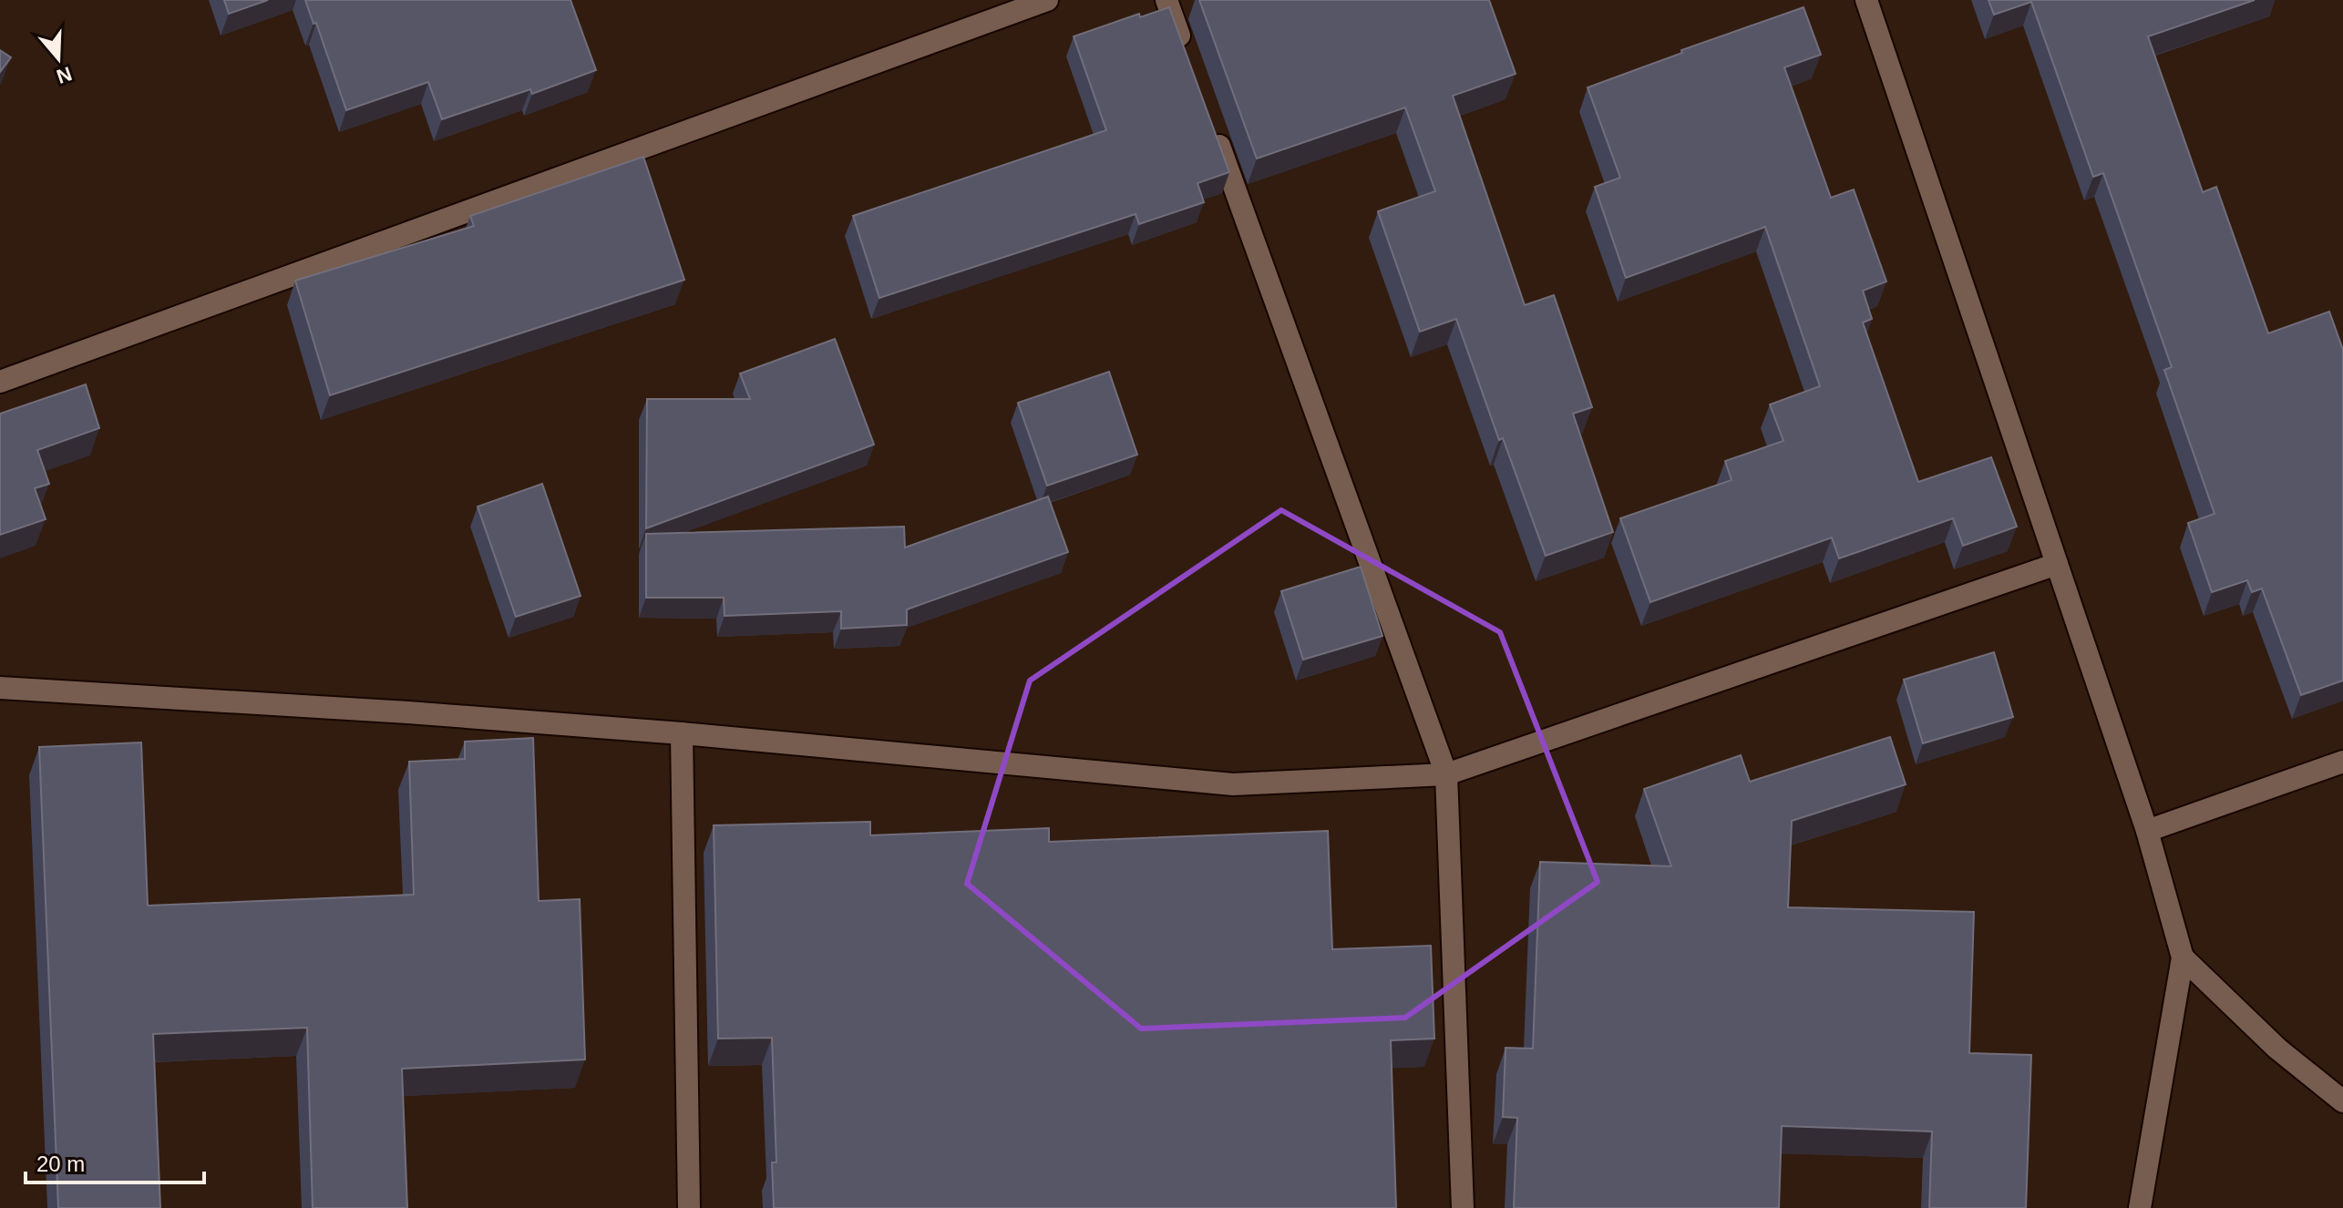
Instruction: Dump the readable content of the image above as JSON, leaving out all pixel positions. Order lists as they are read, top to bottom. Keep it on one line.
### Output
{"scale_bar":"20 m","north":"bottom"}
